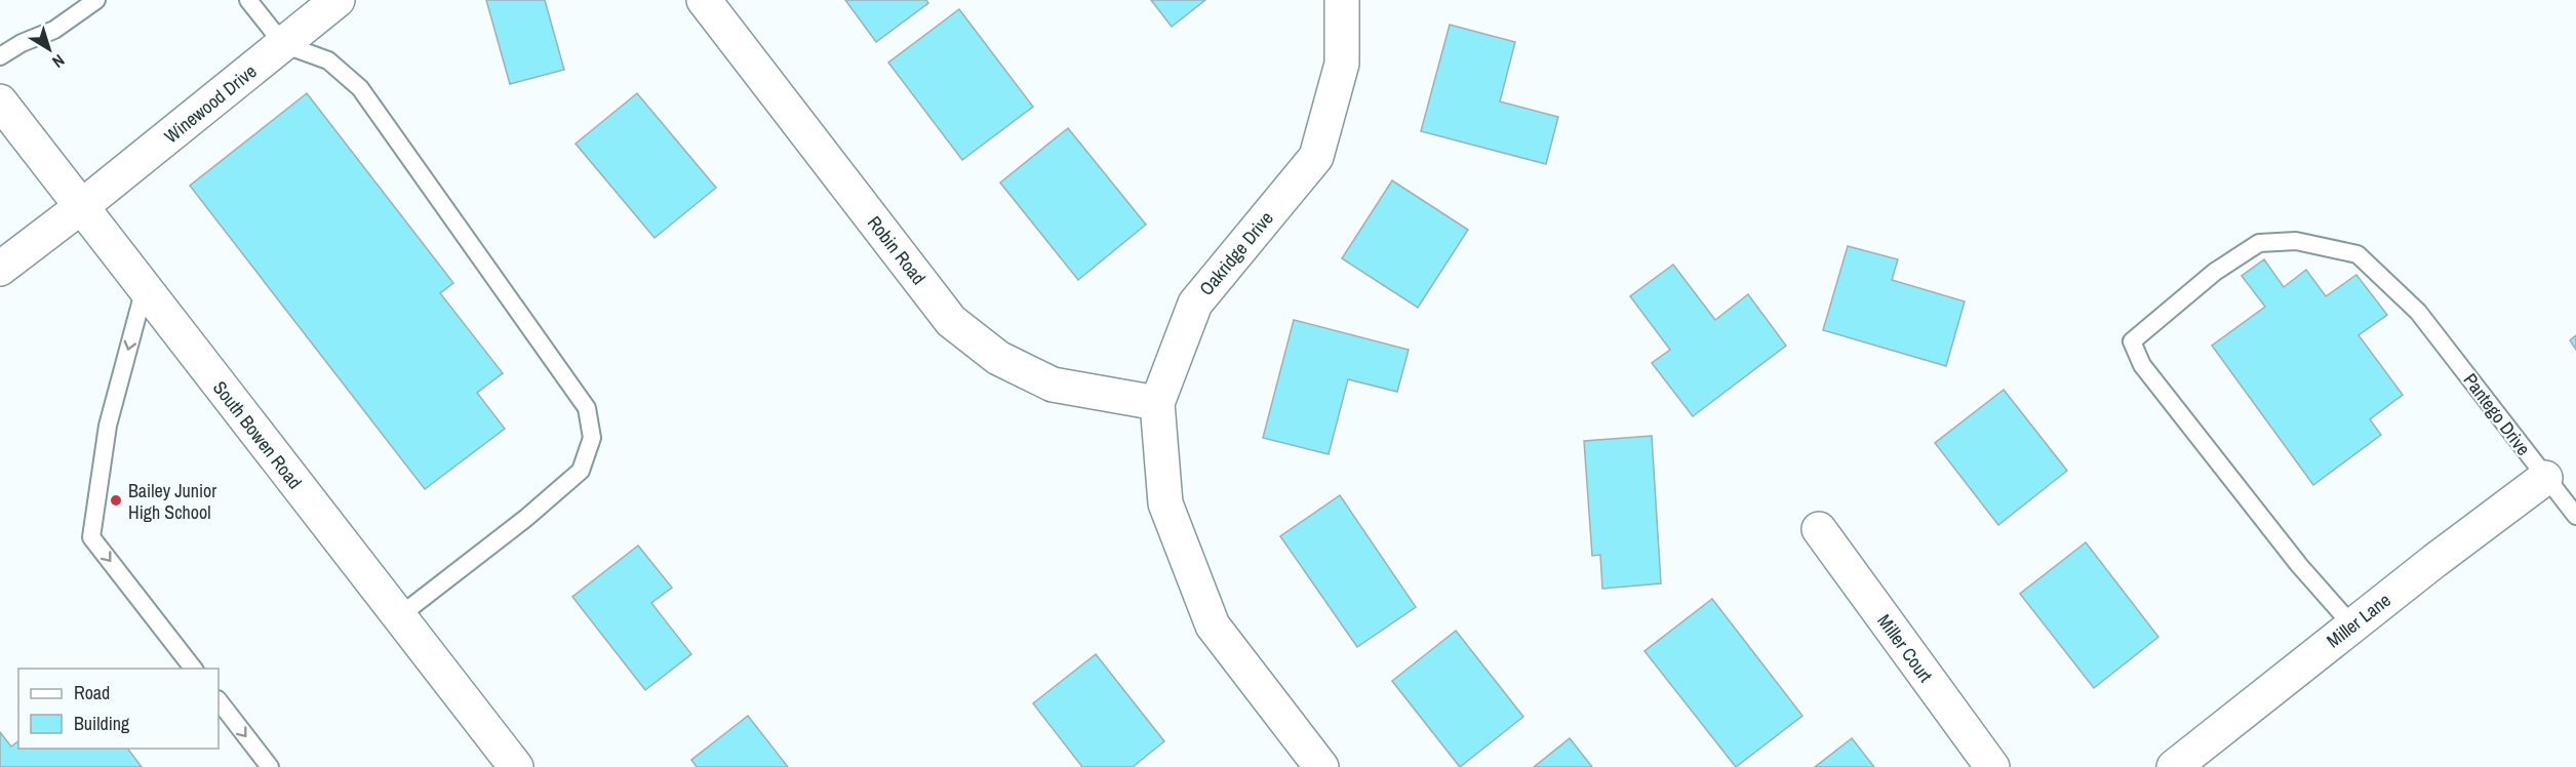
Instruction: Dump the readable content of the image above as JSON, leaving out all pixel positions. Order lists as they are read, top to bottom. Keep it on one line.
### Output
{"streets":{"street":["Winewood Drive","Robin Road","Oakridge Drive","South Bowen Road","Miller Lane","Miller Court"],"lane":["Pantego Drive"]},"crossings":[["Winewood Drive","South Bowen Road"],["Robin Road","Oakridge Drive"],["Pantego Drive","Miller Lane"]],"places":["Bailey Junior High School"],"legend":["Road","Building"],"north":"bottom right"}
